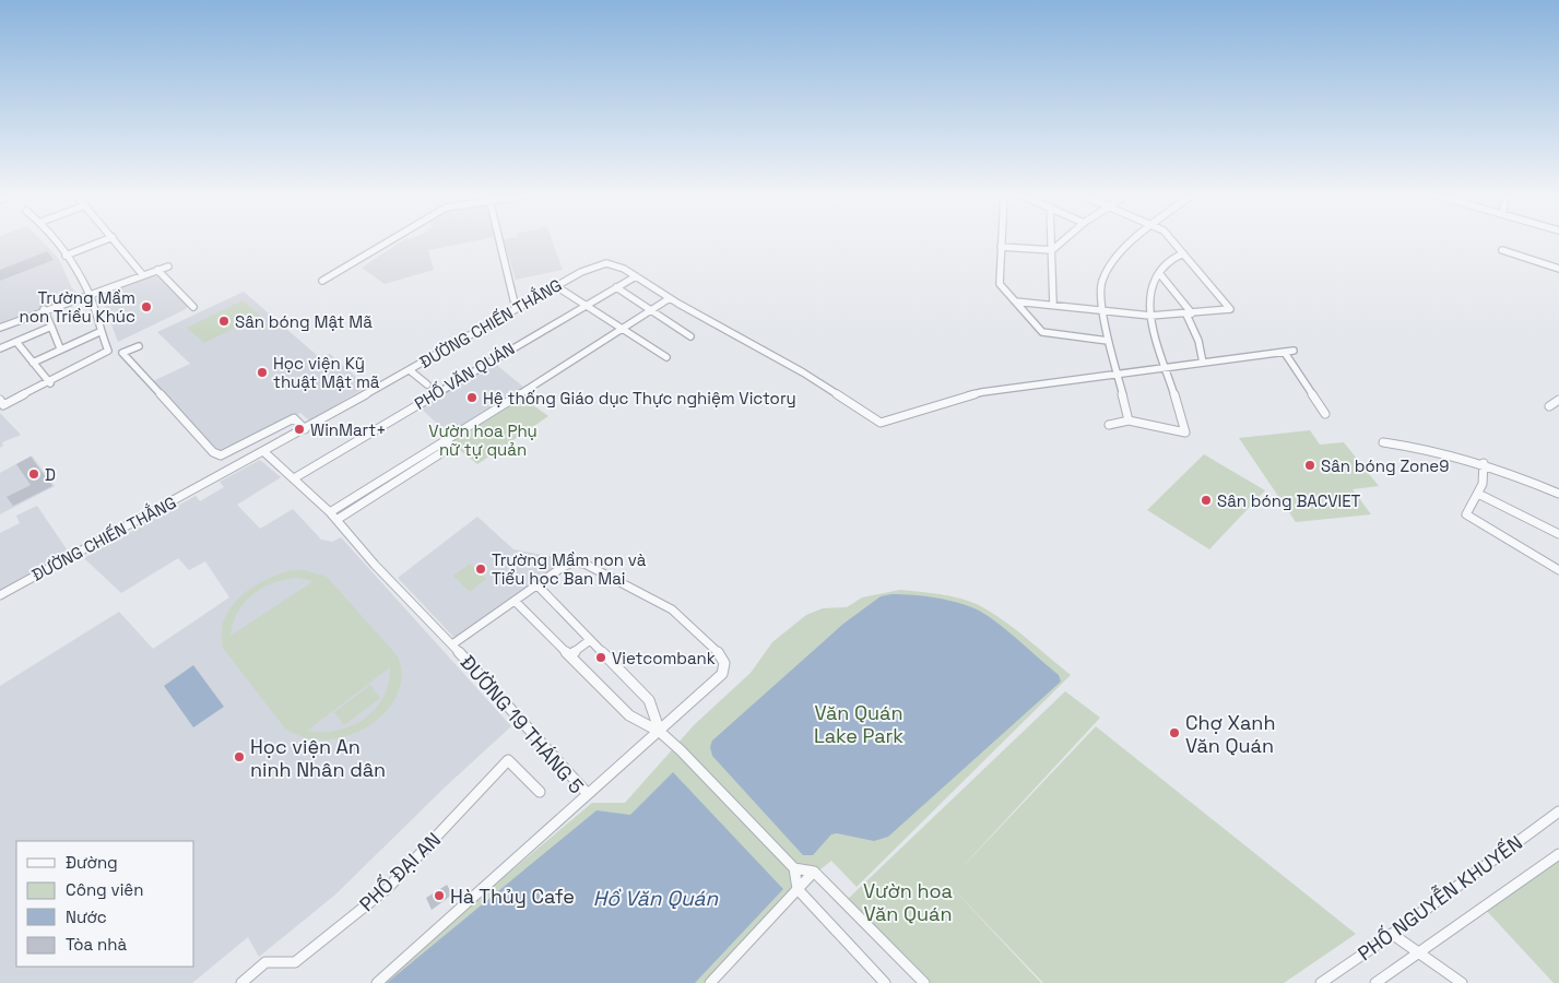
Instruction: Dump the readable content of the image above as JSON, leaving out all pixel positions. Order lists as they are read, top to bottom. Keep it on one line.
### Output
{"streets":{"street":["ĐƯỜNG CHIẾN THẮNG","PHỐ VĂN QUÁN","ĐƯỜNG 19 THÁNG 5","PHỐ ĐẠI AN","PHỐ NGUYỄN KHUYẾN"]},"crossings":[["ĐƯỜNG CHIẾN THẮNG","PHỐ VĂN QUÁN"],["ĐƯỜNG CHIẾN THẮNG","ĐƯỜNG 19 THÁNG 5"],["PHỐ VĂN QUÁN","ĐƯỜNG 19 THÁNG 5"]],"water":["Hồ Văn Quán"],"parks":["Vườn hoa Phụ nữ tự quản","Văn Quán Lake Park","Vườn hoa Văn Quán"],"places":["Trường Mầm non Triều Khúc","Sân bóng Mật Mã","Học viện Kỹ thuật Mật mã","Hệ thống Giáo dục Thực nghiệm Victory","WinMart+","Sân bóng Zone9","D","Sân bóng BACVIET","Trường Mầm non và Tiểu học Ban Mai","Vietcombank","Chợ Xanh Văn Quán","Học viện An ninh Nhân dân","Hà Thủy Cafe"],"legend":["Đường","Công viên","Nước","Tòa nhà"]}
